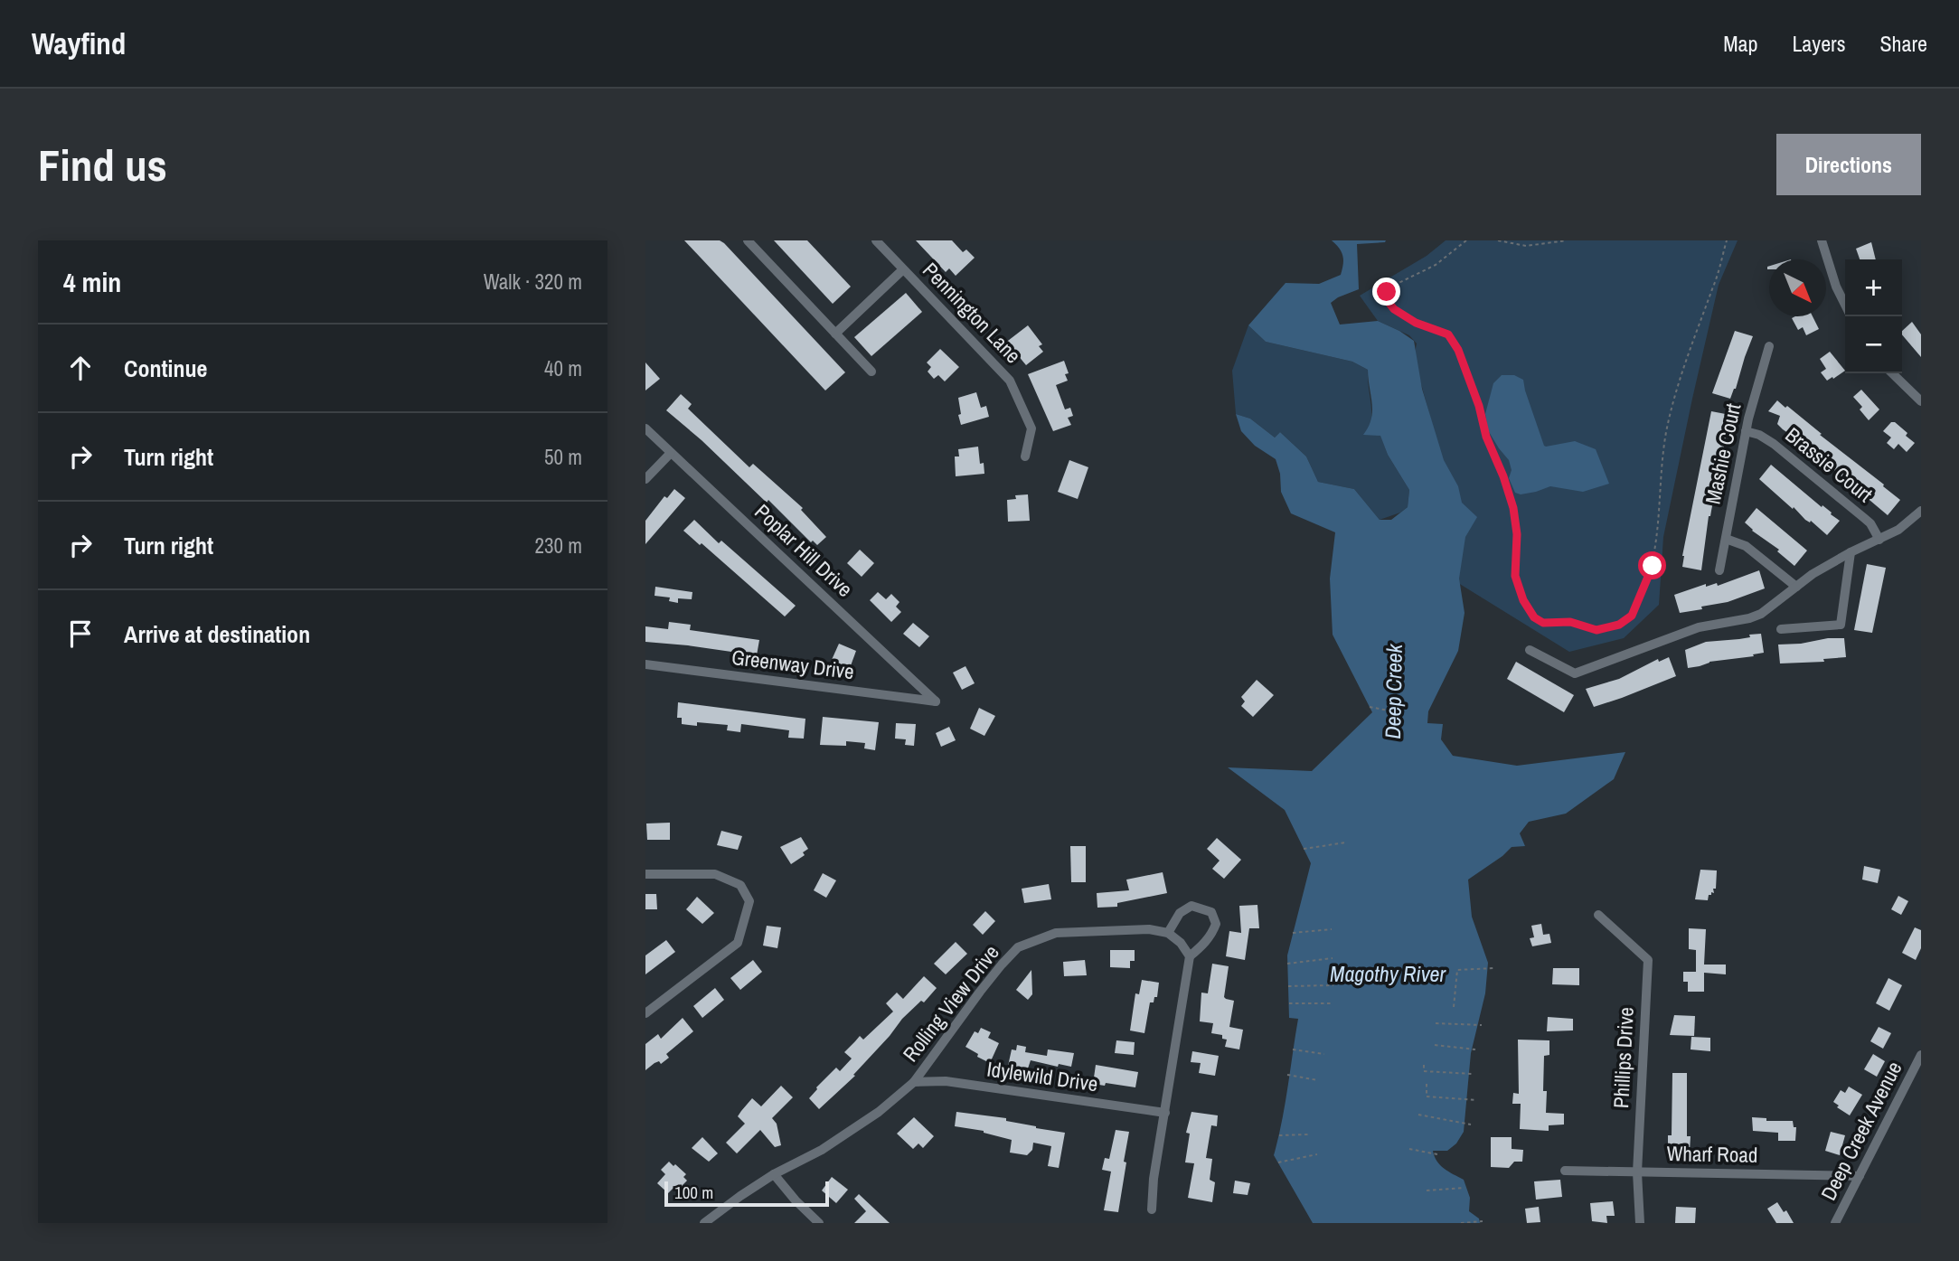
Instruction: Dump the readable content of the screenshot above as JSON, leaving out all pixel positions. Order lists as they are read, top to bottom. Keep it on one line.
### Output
{"streets":{"street":["Pennington Lane","Mashie Court","Brassie Court","Poplar Hill Drive","Greenway Drive","Rolling View Drive","Phillips Drive","Idylewild Drive","Deep Creek Avenue","Wharf Road"]},"crossings":[["Mashie Court","Brassie Court"],["Poplar Hill Drive","Greenway Drive"],["Rolling View Drive","Idylewild Drive"],["Phillips Drive","Wharf Road"],["Deep Creek Avenue","Wharf Road"]],"water":["Deep Creek","Magothy River"],"scale_bar":"100 m","north":"bottom right","page":{"header":"Wayfind","nav":["Map","Layers","Share"],"buttons":"Directions","title":"Find us","heading":["4 min","Walk · 320 m"],"map_buttons":["+","−"],"list":[["Continue","40 m"],["Turn right","50 m"],["Turn right","230 m"],"Arrive at destination"],"scale":"100 m"}}
